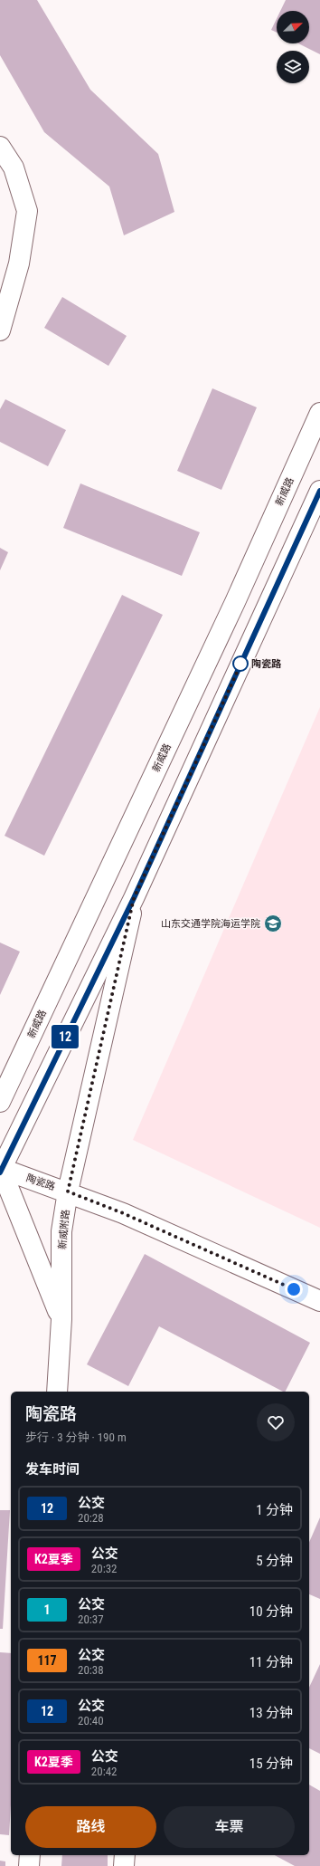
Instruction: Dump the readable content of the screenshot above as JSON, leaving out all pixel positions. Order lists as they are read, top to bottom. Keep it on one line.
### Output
{"streets":{"main road":["新威路","陶瓷路","新威附路"]},"crossings":[["陶瓷路","新威附路"]],"places":{"other":["陶瓷路"],"school or university":["山东交通学院海运学院"]},"lines":["bus line 12"],"north":"top right","page":{"on_map":"12","heading":[["陶瓷路","步行 · 3 分钟 · 190 m"],"发车时间"],"list":[{"mark":"12","name":"公交","note":"20:28","value":"1 分钟"},{"mark":"K2夏季","name":"公交","note":"20:32","value":"5 分钟"},{"mark":"1","name":"公交","note":"20:37","value":"10 分钟"},{"mark":"117","name":"公交","note":"20:38","value":"11 分钟"},{"mark":"12","name":"公交","note":"20:40","value":"13 分钟"},{"mark":"K2夏季","name":"公交","note":"20:42","value":"15 分钟"}],"buttons":["路线","车票"]}}
